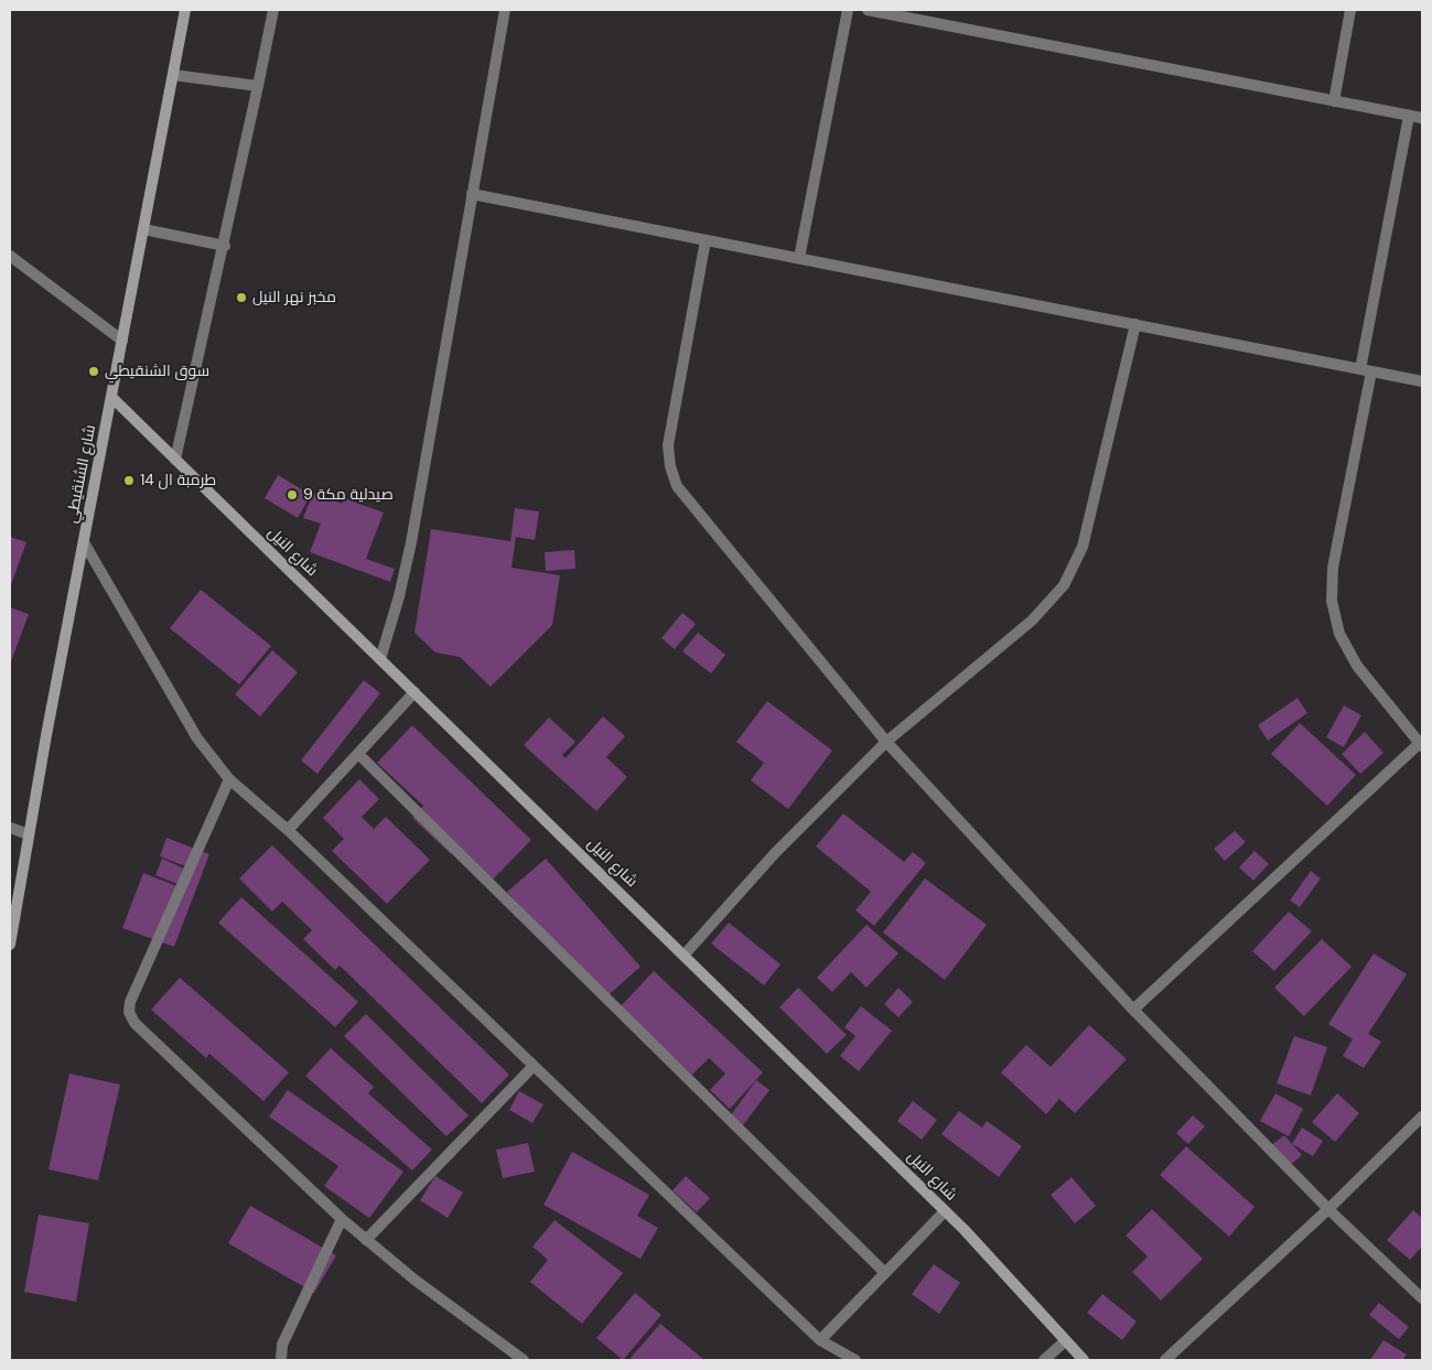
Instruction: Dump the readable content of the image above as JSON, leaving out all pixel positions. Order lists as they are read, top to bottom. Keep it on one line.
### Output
{"streets":{"street":["شارع الشنقيطي","شارع النيل"]},"crossings":[["شارع الشنقيطي","شارع النيل"]],"places":["مخبز نهر النيل","سوق الشنقيطي","طرمبة ال 14","صيدلية مكة 9"]}
